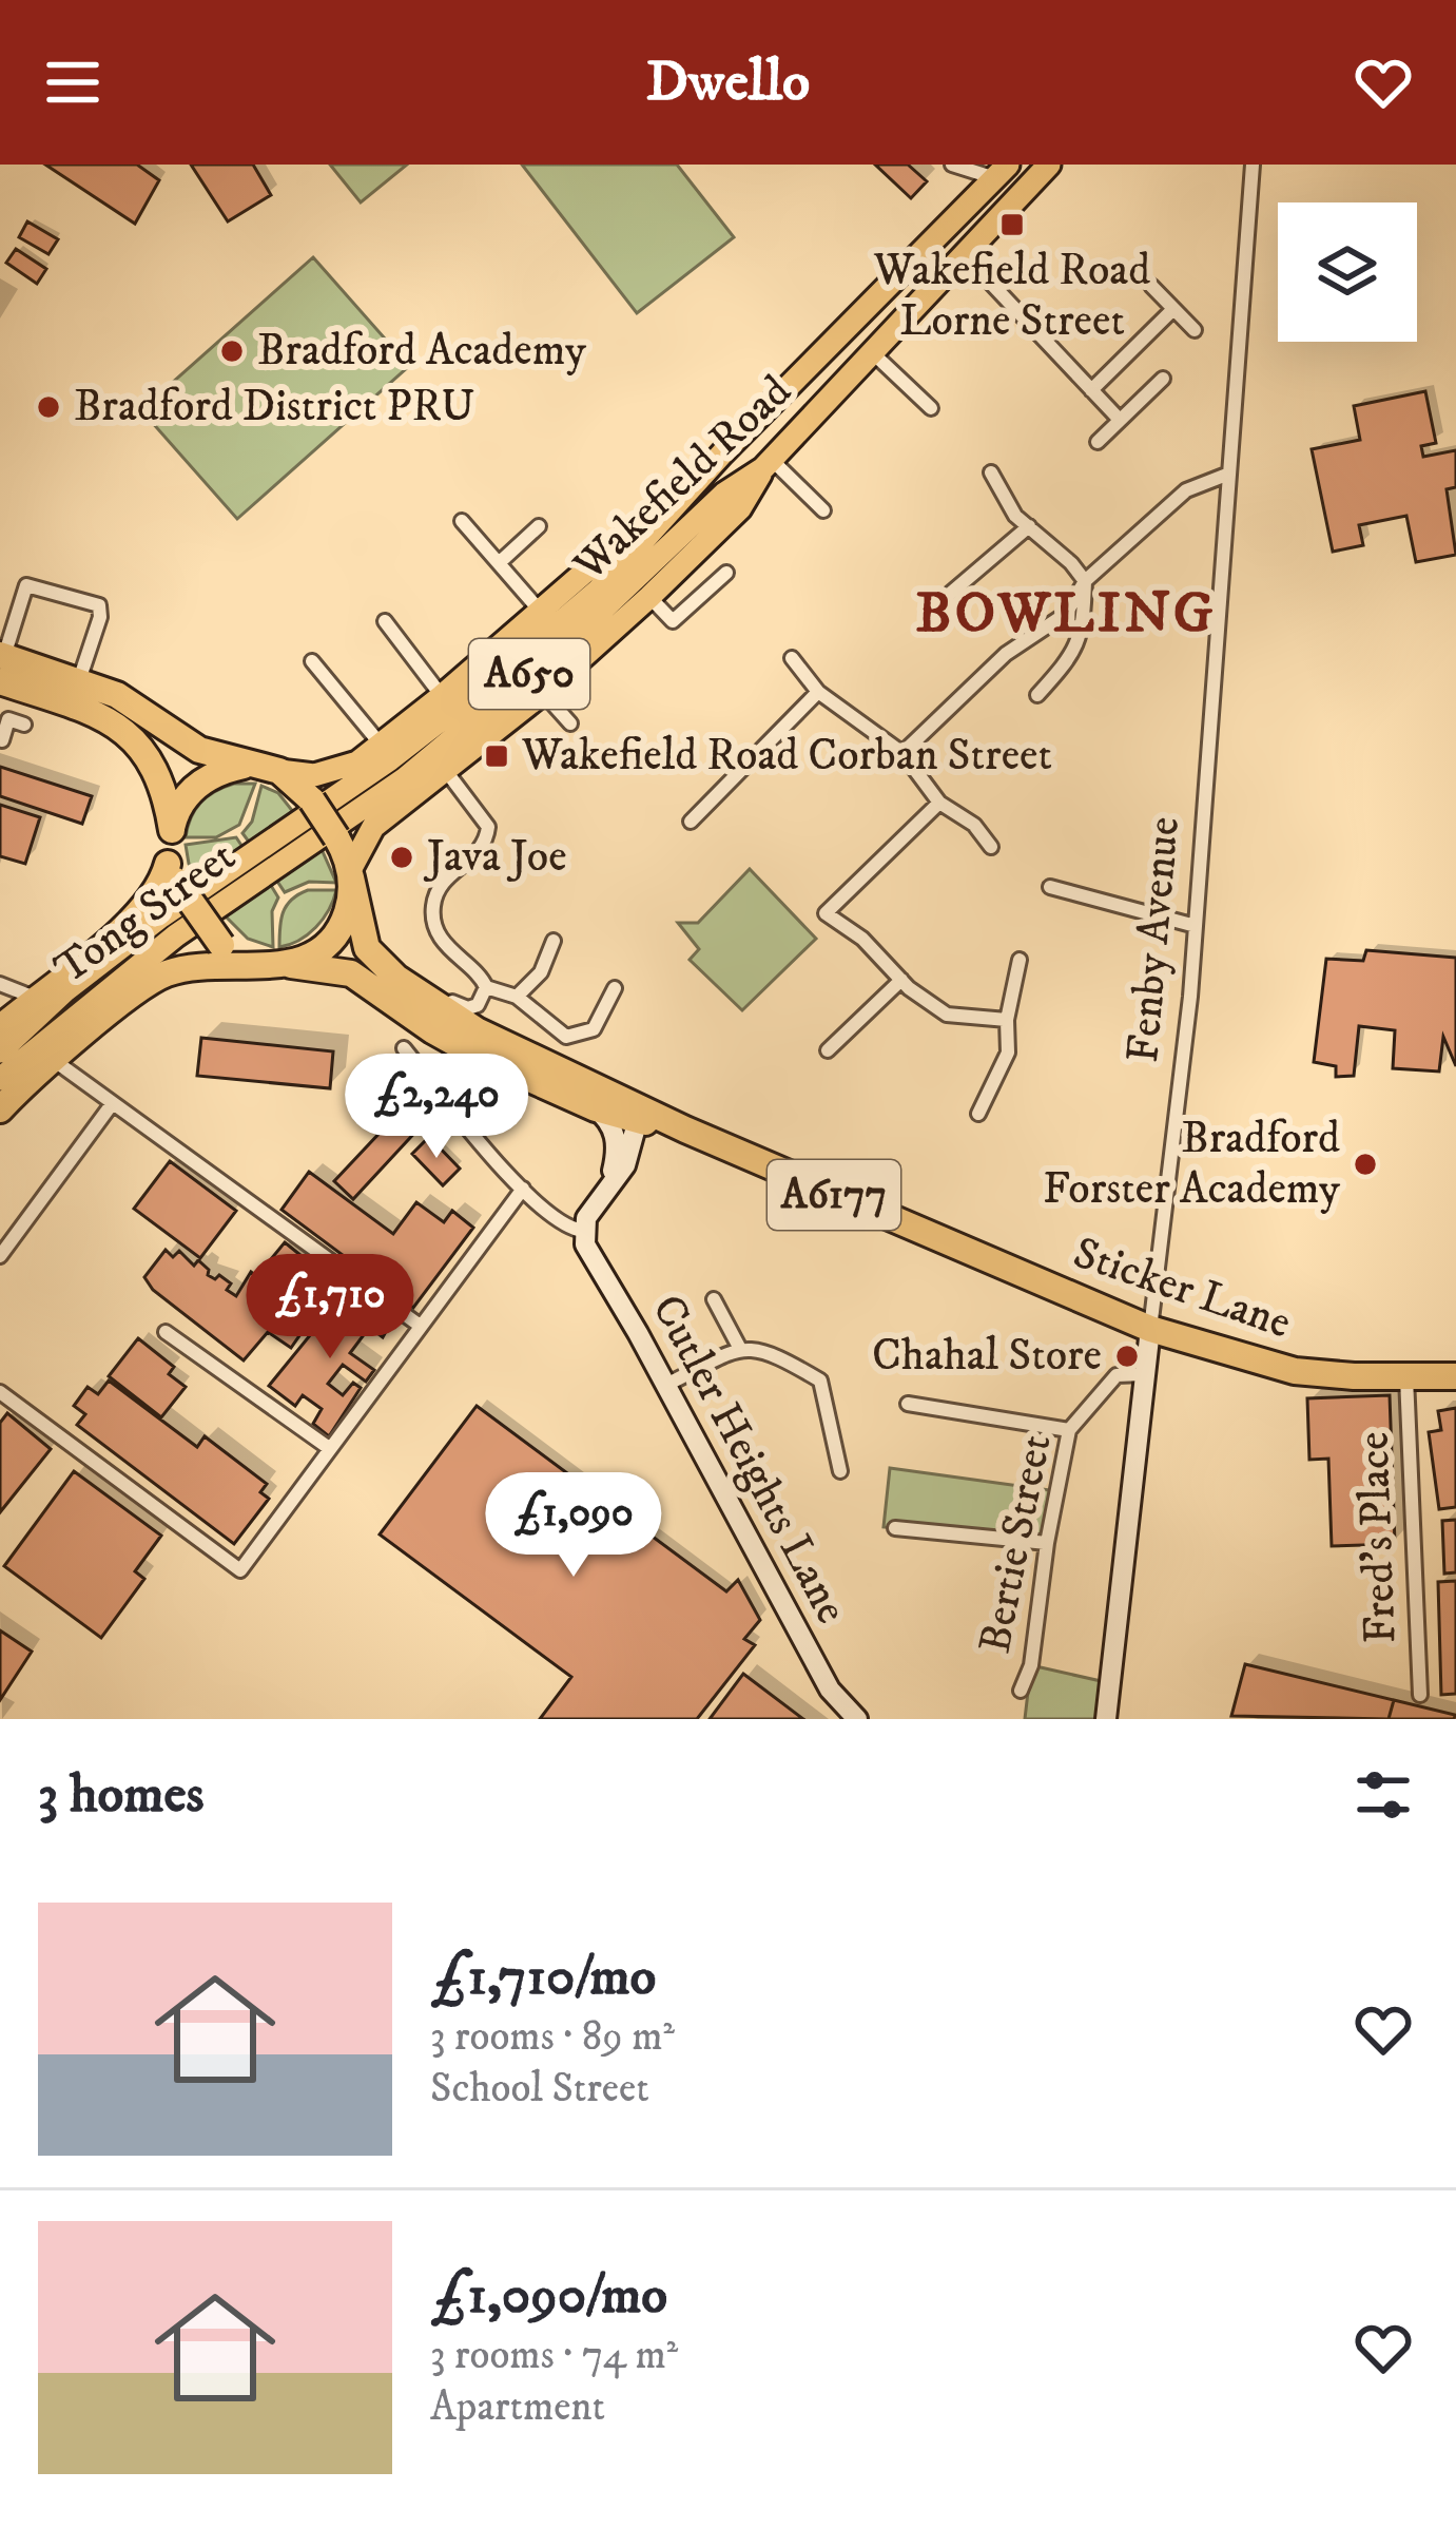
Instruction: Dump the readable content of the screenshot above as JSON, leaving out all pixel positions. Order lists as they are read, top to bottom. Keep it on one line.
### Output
{"streets":{"highway":["A6177","Sticker Lane"],"main road":["Wakefield Road","A650","Tong Street"],"street":["Fenby Avenue","Cutler Heights Lane","Fred's Place","Bertie Street"]},"crossings":[["Wakefield Road","A650"],["Wakefield Road","Tong Street"],["A650","Sticker Lane"],["Fenby Avenue","Sticker Lane"],["Fenby Avenue","Bertie Street"],["Sticker Lane","Fred's Place"]],"districts":["BOWLING"],"places":{"transit":["Wakefield Road Lorne Street","Wakefield Road Corban Street"],"other":["Bradford Academy","Bradford District PRU","Java Joe","Bradford Forster Academy","Chahal Store"]},"page":{"header":"Dwello","price":["£2,240","£1,710","£1,090"],"heading":"3 homes","list":[{"name":"£1,710/mo","note":"3 rooms · 89 m² · School Street"},{"name":"£1,090/mo","note":"3 rooms · 74 m² · Apartment"}]}}
